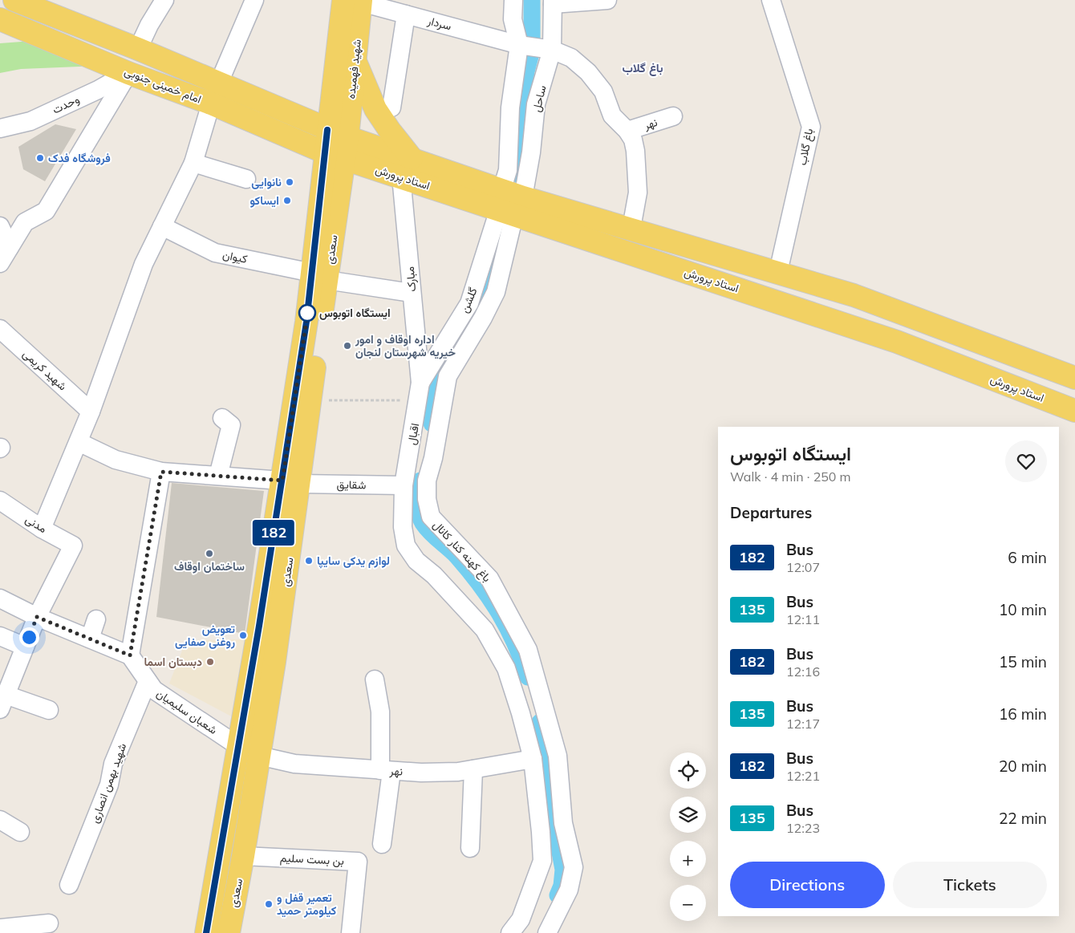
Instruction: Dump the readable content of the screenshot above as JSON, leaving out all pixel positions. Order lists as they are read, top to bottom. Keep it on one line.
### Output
{"streets":{"main road":["شهید فهمیده","امام خمینی جنوبی","استاد پرورش","سعدی"],"street":["سردار","ساحل","وحدت","نهر","باغ گلاب","کیوان","مبارک","گلشن","شهید کریمی","اقبال","شقایق","مدنی","باغ کهنه کنار کانال","شعبان سلیمیان","شهید بهمن انصاری","بن بست سلیم"]},"crossings":[["سردار","شهید فهمیده"],["سردار","ساحل"],["سردار","نهر"],["شهید فهمیده","امام خمینی جنوبی"],["شهید فهمیده","استاد پرورش"],["شهید فهمیده","سعدی"],["امام خمینی جنوبی","وحدت"],["امام خمینی جنوبی","استاد پرورش"],["امام خمینی جنوبی","سعدی"],["ساحل","استاد پرورش"],["ساحل","گلشن"],["ساحل","باغ کهنه کنار کانال"],["نهر","سعدی"],["نهر","اقبال"],["باغ گلاب","استاد پرورش"],["استاد پرورش","سعدی"],["استاد پرورش","مبارک"],["استاد پرورش","گلشن"],["استاد پرورش","باغ کهنه کنار کانال"],["سعدی","کیوان"],["سعدی","شقایق"],["سعدی","شعبان سلیمیان"],["سعدی","بن بست سلیم"],["کیوان","مبارک"],["مبارک","گلشن"],["مبارک","اقبال"],["گلشن","اقبال"],["گلشن","باغ کهنه کنار کانال"],["اقبال","شقایق"],["شعبان سلیمیان","شهید بهمن انصاری"]],"districts":["باغ گلاب"],"places":["فروشگاه فدک","نانوایی","ایساکو","ایستگاه اتوبوس","اداره اوقاف و امور خیریه شهرستان لنجان","ساختمان اوقاف","لوازم یدکی سایپا","تعویض روغنی صفایی","دبستان اسما","تعمیر قفل و کیلومتر حمید"],"lines":["bus line 182"],"page":{"on_map":"182","heading":[["ایستگاه اتوبوس","Walk · 4 min · 250 m"],"Departures"],"list":[{"mark":"182","name":"Bus","note":"12:07","value":"6 min"},{"mark":"135","name":"Bus","note":"12:11","value":"10 min"},{"mark":"182","name":"Bus","note":"12:16","value":"15 min"},{"mark":"135","name":"Bus","note":"12:17","value":"16 min"},{"mark":"182","name":"Bus","note":"12:21","value":"20 min"},{"mark":"135","name":"Bus","note":"12:23","value":"22 min"}],"map_buttons":["+","−"],"buttons":["Directions","Tickets"]}}
